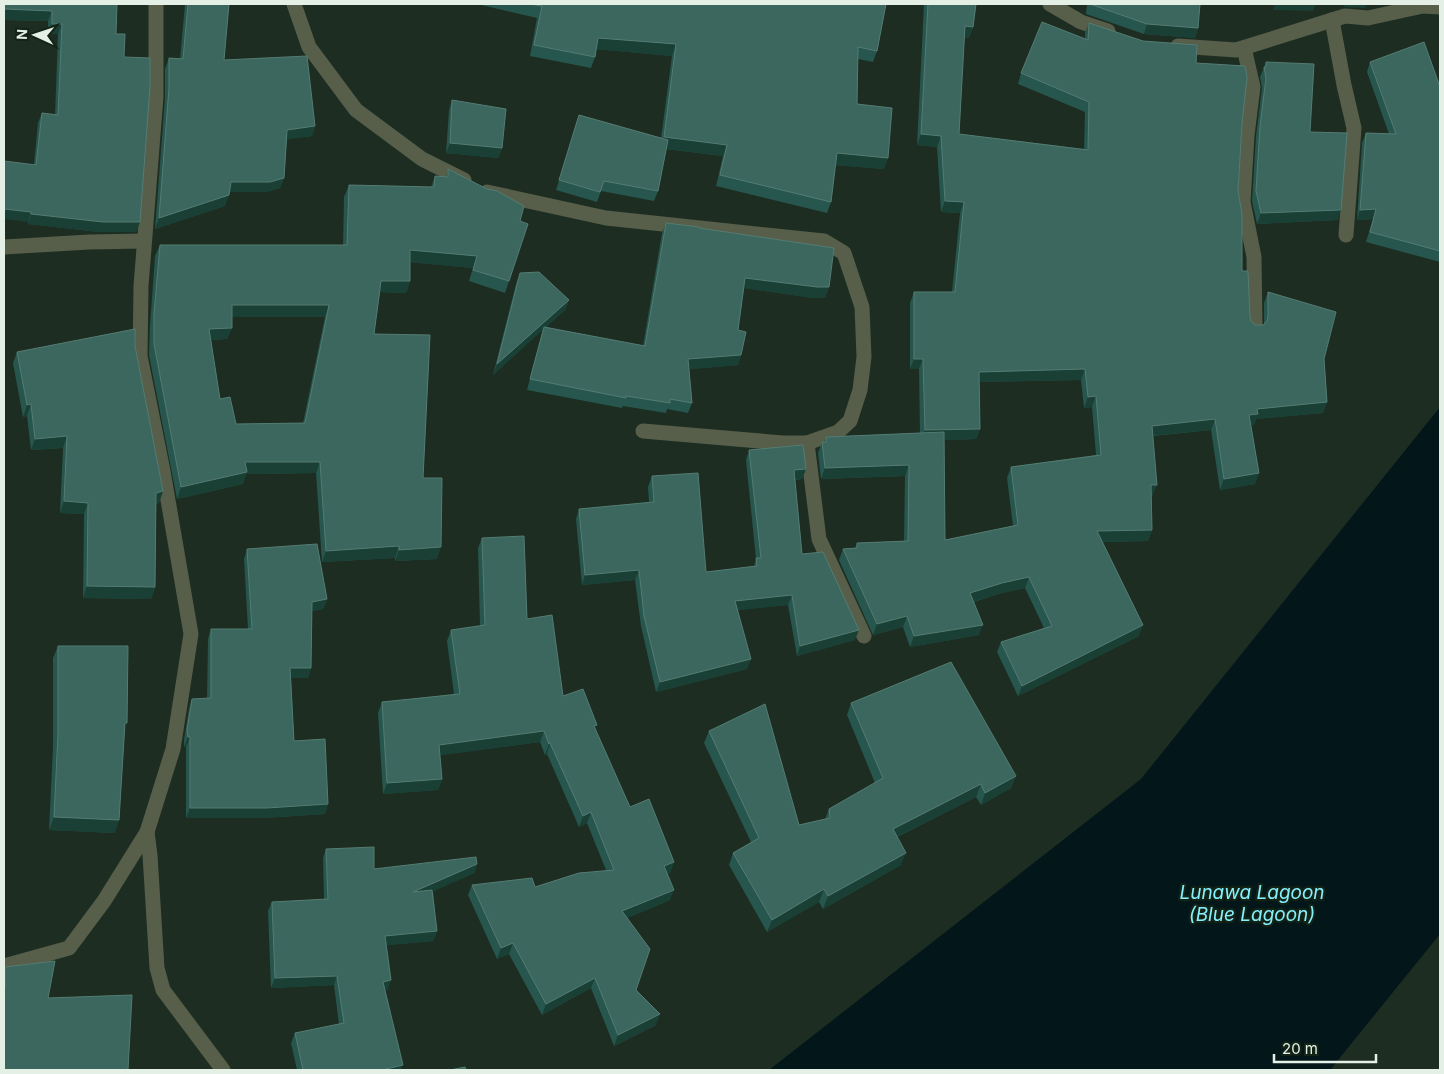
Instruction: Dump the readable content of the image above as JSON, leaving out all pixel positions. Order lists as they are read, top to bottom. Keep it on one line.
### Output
{"water":["Lunawa Lagoon (Blue Lagoon)"],"scale_bar":"20 m","north":"left"}
